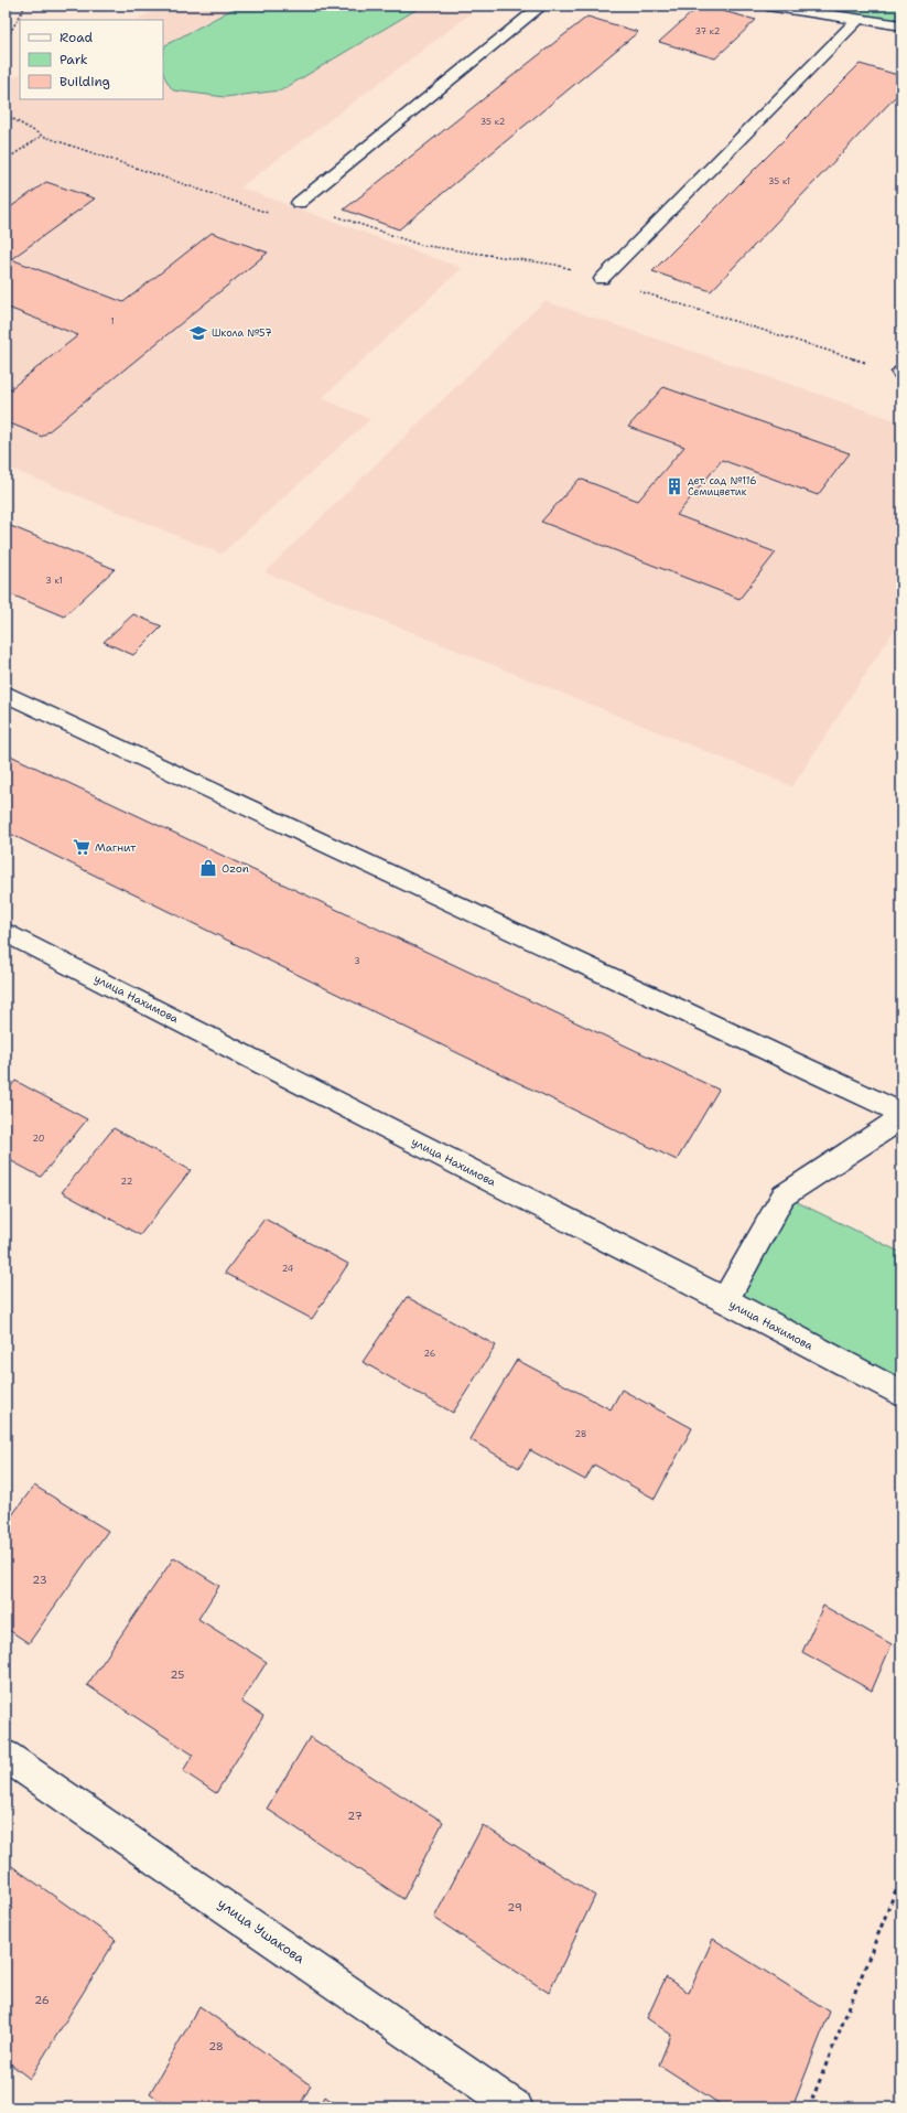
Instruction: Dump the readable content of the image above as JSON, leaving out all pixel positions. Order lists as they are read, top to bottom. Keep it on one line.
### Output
{"streets":{"street":["улица Нахимова","улица Ушакова"]},"places":{"school or university":["Школа №57"],"building":["дет. сад №116 Семицветик"],"supermarket":["Магнит"],"shop":["Ozon"]},"house_numbers":["37 к2","35 к2","35 к1","1","3 к1","3","20","22","24","26","28","23","25","27","29","26","28"],"legend":["Road","Park","Building"]}
